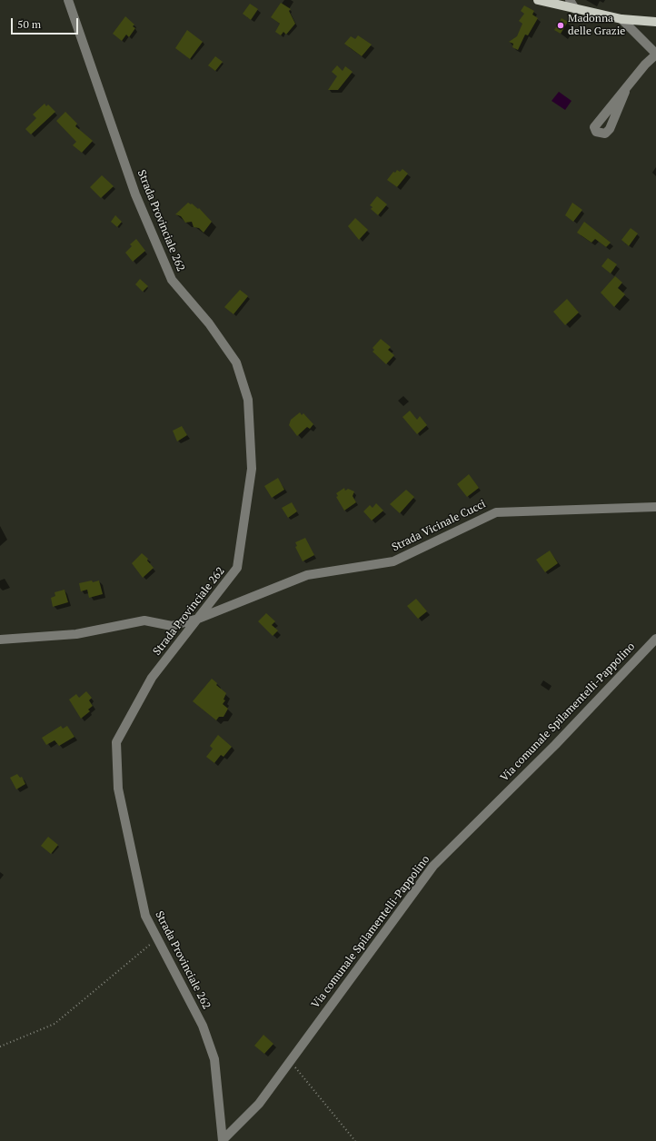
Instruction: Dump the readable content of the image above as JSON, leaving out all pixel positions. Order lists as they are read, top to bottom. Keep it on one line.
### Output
{"streets":{"street":["Strada Provinciale 262","Strada Vicinale Cucci","Via comunale Spilamentelli-Pappolino"]},"crossings":[["Strada Provinciale 262","Strada Vicinale Cucci"],["Strada Provinciale 262","Via comunale Spilamentelli-Pappolino"]],"places":["Madonna delle Grazie"],"scale_bar":"50 m"}
